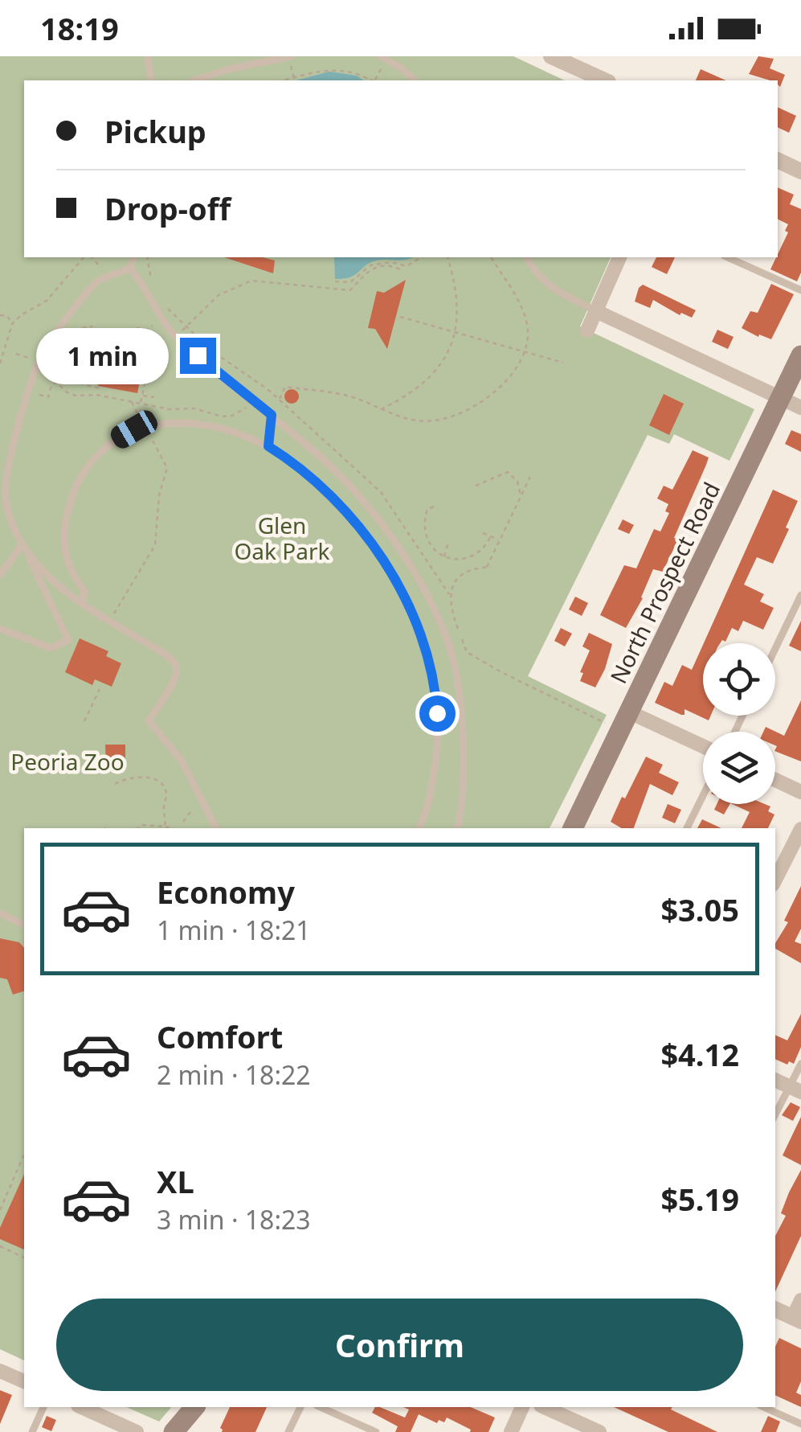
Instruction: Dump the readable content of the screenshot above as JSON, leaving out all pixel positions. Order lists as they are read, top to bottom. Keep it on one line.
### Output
{"streets":{"main road":["North Prospect Road"]},"parks":["Glen Oak Park","Peoria Zoo"],"page":{"status":"18:19","banner":["Pickup","Drop-off"],"bubble":"1 min","list":[{"name":"Economy","note":"1 min · 18:21","value":"$3.05"},{"name":"Comfort","note":"2 min · 18:22","value":"$4.12"},{"name":"XL","note":"3 min · 18:23","value":"$5.19"}],"buttons":"Confirm"}}
